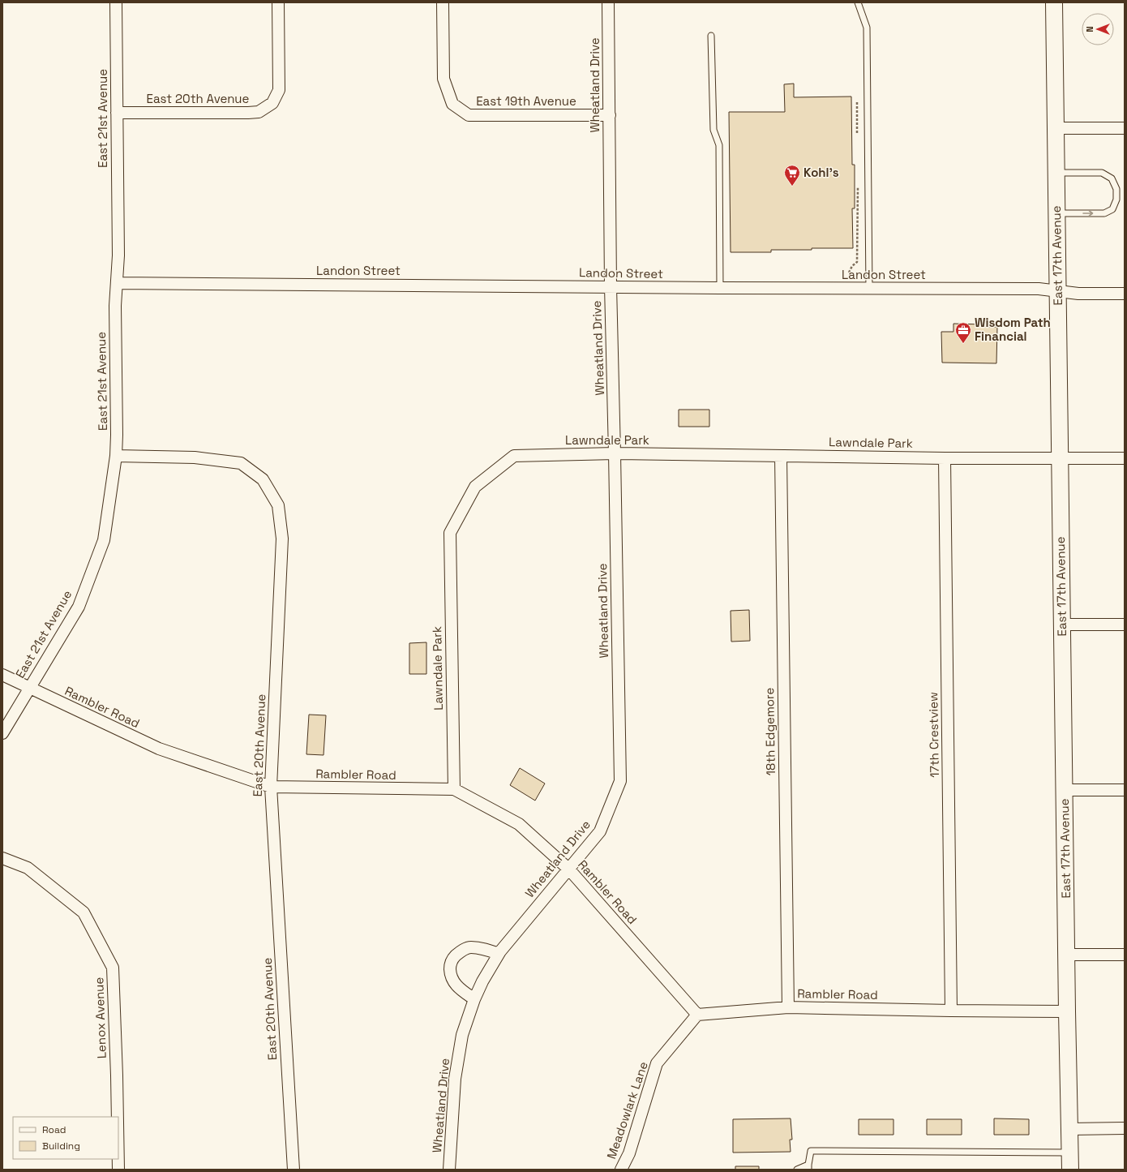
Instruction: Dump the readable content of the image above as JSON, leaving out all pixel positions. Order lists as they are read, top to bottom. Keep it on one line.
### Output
{"streets":{"street":["Wheatland Drive","East 20th Avenue","East 19th Avenue","East 21st Avenue","East 17th Avenue","Landon Street","Lawndale Park","Rambler Road","18th Edgemore","17th Crestview","Lenox Avenue","Meadowlark Lane"]},"crossings":[["Wheatland Drive","East 19th Avenue"],["Wheatland Drive","Landon Street"],["Wheatland Drive","Lawndale Park"],["Wheatland Drive","Rambler Road"],["East 20th Avenue","East 21st Avenue"],["East 20th Avenue","Rambler Road"],["East 21st Avenue","Landon Street"],["East 21st Avenue","Rambler Road"],["East 17th Avenue","Landon Street"],["East 17th Avenue","Lawndale Park"],["East 17th Avenue","Rambler Road"],["Lawndale Park","Rambler Road"],["Lawndale Park","18th Edgemore"],["Lawndale Park","17th Crestview"],["Rambler Road","18th Edgemore"],["Rambler Road","17th Crestview"],["Rambler Road","Meadowlark Lane"]],"places":{"supermarket":["Kohl's"],"office":["Wisdom Path Financial"]},"legend":["Road","Building"],"north":"left"}
